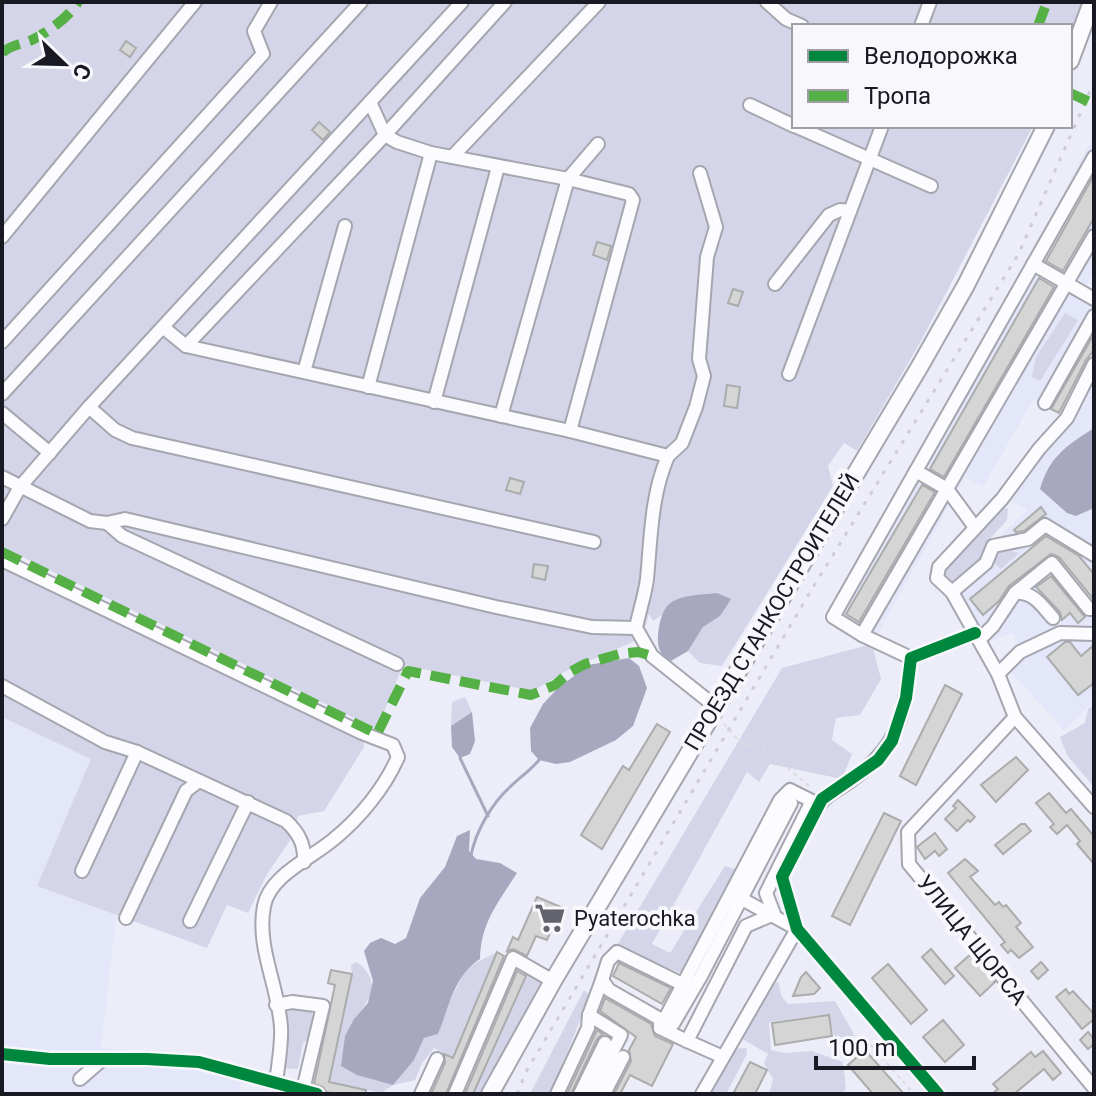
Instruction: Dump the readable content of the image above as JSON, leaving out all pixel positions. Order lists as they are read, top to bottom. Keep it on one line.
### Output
{"streets":{"main road":["ПРОЕЗД СТАНКОСТРОИТЕЛЕЙ"],"street":["УЛИЦА ЩОРСА"]},"places":{"supermarket":["Pyaterochka"]},"legend":["Велодорожка","Тропа"],"scale_bar":"100 m","north":"bottom right"}
